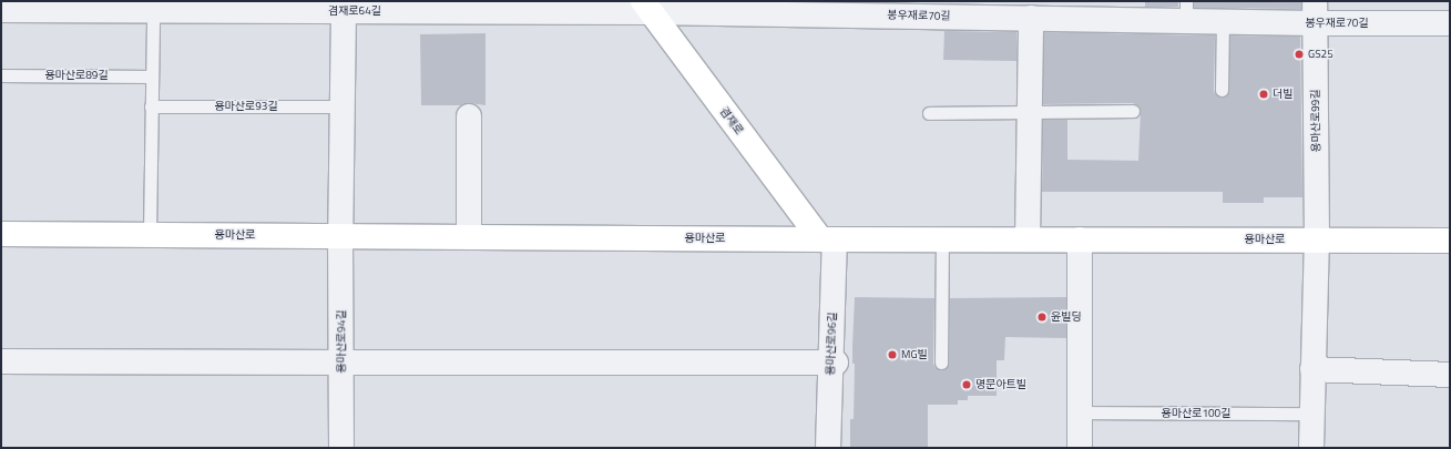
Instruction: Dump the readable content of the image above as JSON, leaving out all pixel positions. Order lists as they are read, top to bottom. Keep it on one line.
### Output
{"streets":{"main road":["겸재로","용마산로"],"street":["겸재로64길","봉우재로70길","용마산로99길","용마산로94길","용마산로96길"],"lane":["용마산로89길","용마산로93길","용마산로100길"]},"crossings":[["겸재로64길","봉우재로70길"],["겸재로64길","겸재로"],["봉우재로70길","겸재로"],["봉우재로70길","용마산로99길"],["겸재로","용마산로"],["겸재로","용마산로96길"],["용마산로99길","용마산로"],["용마산로","용마산로94길"],["용마산로","용마산로96길"]],"places":["GS25","더빌","윤빌딩","MG빌","명문아트빌"]}
